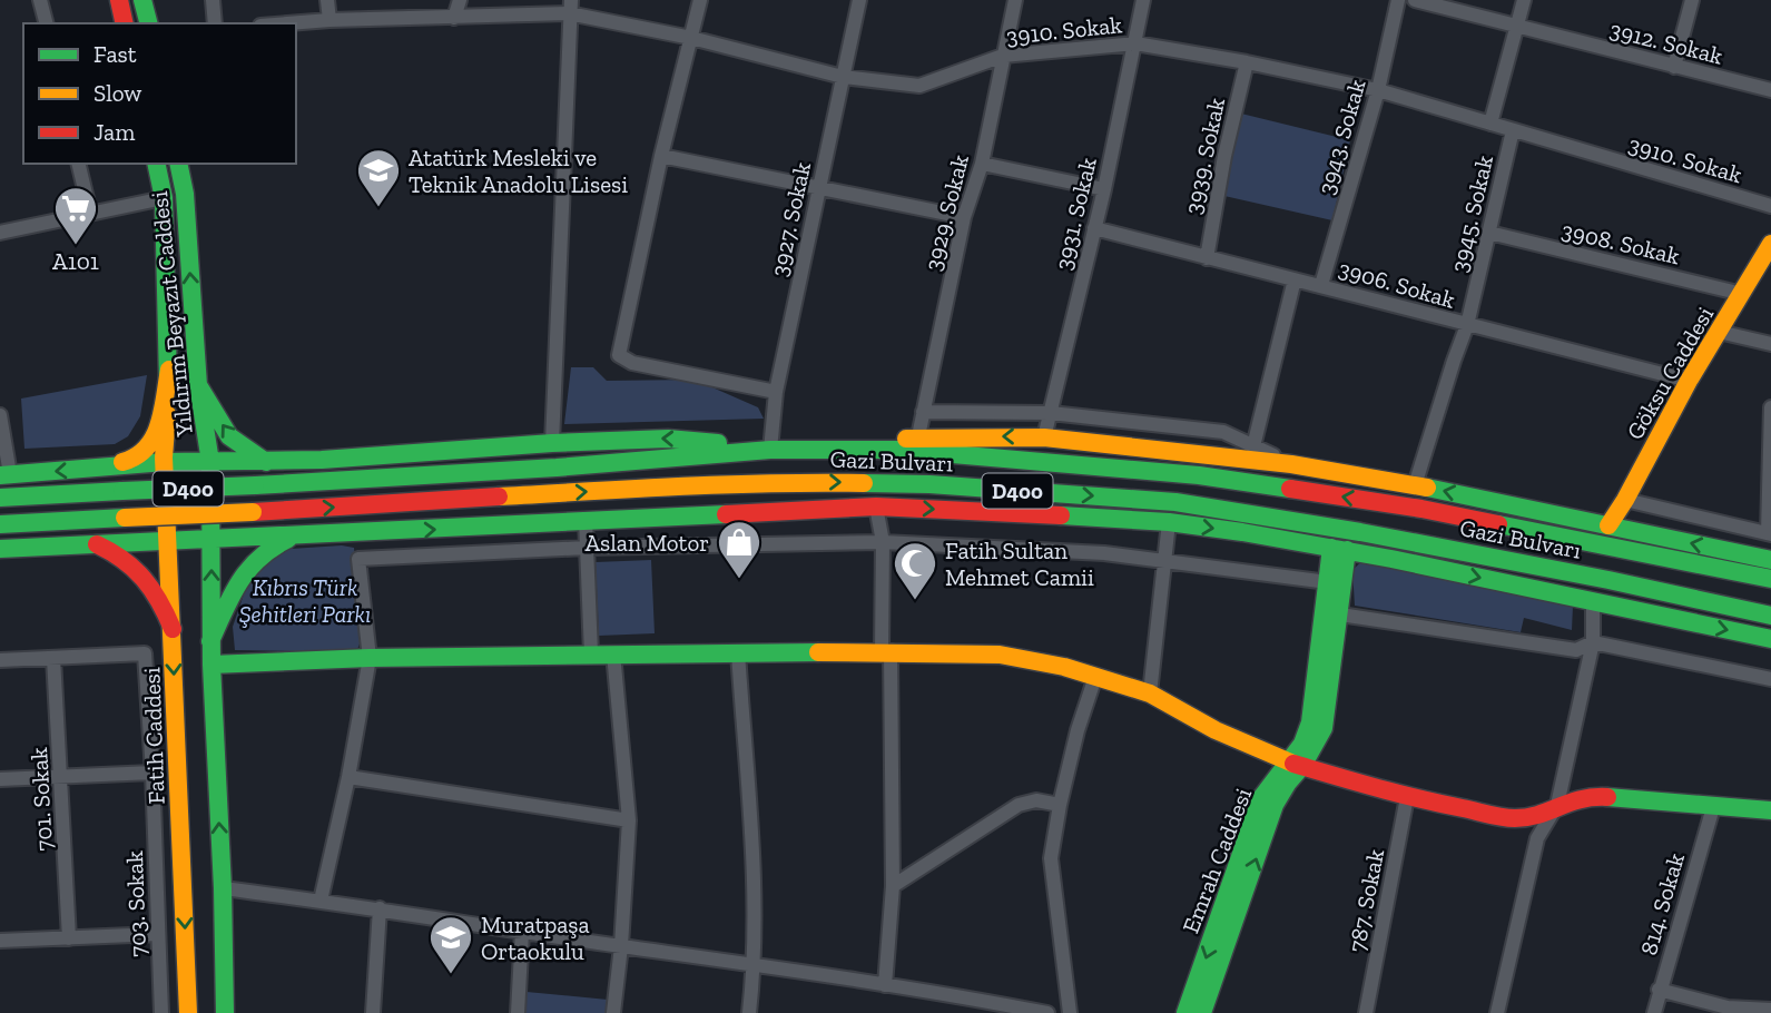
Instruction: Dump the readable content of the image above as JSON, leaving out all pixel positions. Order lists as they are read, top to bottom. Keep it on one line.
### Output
{"streets":{"main road":["Yıldırım Beyazıt Caddesi","Göksu Caddesi","Gazi Bulvarı","D400","Fatih Caddesi","Emrah Caddesi"],"street":["3910. Sokak","3912. Sokak","3943. Sokak","3939. Sokak","3929. Sokak","3931. Sokak","3945. Sokak","3927. Sokak","3908. Sokak","3906. Sokak","701. Sokak","787. Sokak","703. Sokak","814. Sokak"]},"crossings":[["3910. Sokak","3943. Sokak"],["3910. Sokak","3939. Sokak"],["3910. Sokak","3929. Sokak"],["3910. Sokak","3931. Sokak"],["3910. Sokak","3945. Sokak"],["3910. Sokak","3927. Sokak"],["3943. Sokak","3906. Sokak"],["3939. Sokak","3906. Sokak"],["3931. Sokak","3906. Sokak"],["3945. Sokak","3908. Sokak"],["3945. Sokak","3906. Sokak"],["3927. Sokak","Gazi Bulvarı"],["3908. Sokak","Göksu Caddesi"],["3906. Sokak","Göksu Caddesi"],["Yıldırım Beyazıt Caddesi","Fatih Caddesi"],["701. Sokak","703. Sokak"]],"parks":["Kıbrıs Türk Şehitleri Parkı"],"places":{"school or university":["Atatürk Mesleki ve Teknik Anadolu Lisesi","Muratpaşa Ortaokulu"],"supermarket":["A101"],"shop":["Aslan Motor"],"mosque":["Fatih Sultan Mehmet Camii"]},"legend":["Fast","Slow","Jam"]}
